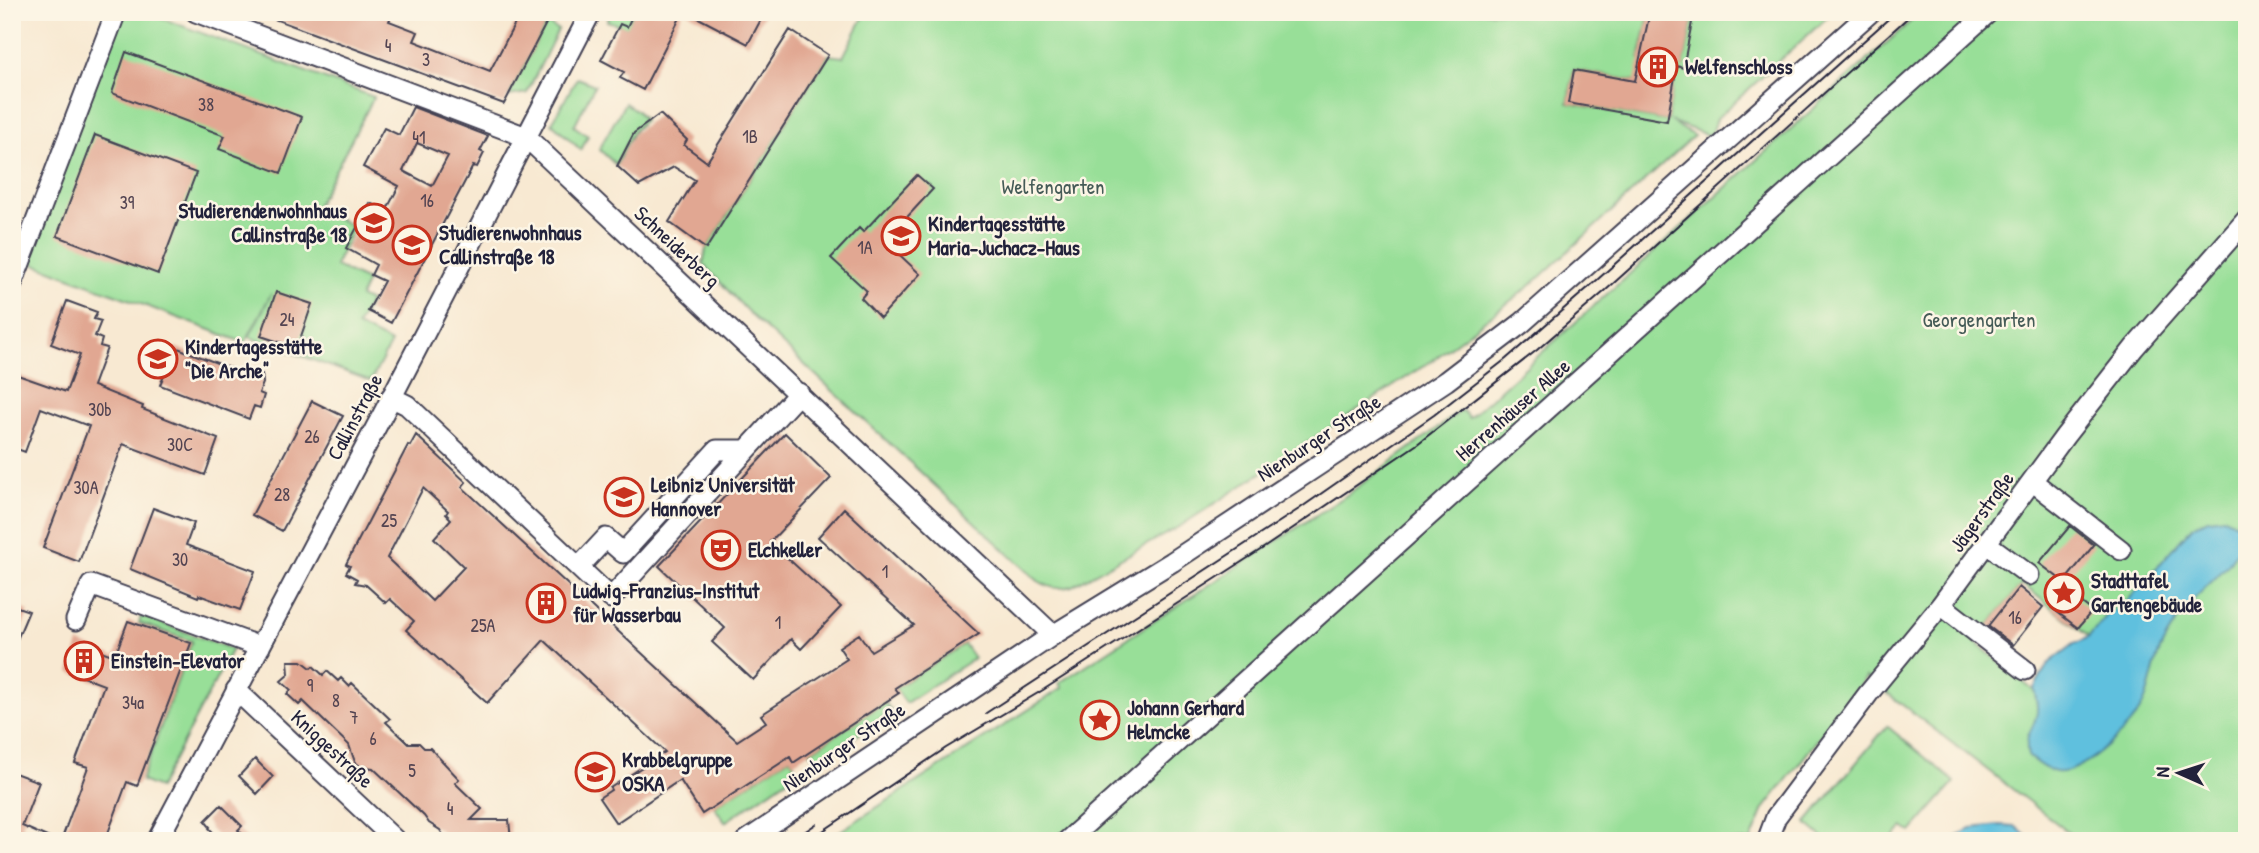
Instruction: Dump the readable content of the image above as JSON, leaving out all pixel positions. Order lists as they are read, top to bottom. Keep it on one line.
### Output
{"streets":{"street":["Schneiderberg","Herrenhäuser Allee","Callinstraße","Nienburger Straße","Jägerstraße","Kniggestraße"]},"crossings":[["Schneiderberg","Callinstraße"],["Schneiderberg","Nienburger Straße"],["Callinstraße","Kniggestraße"]],"parks":["Welfengarten","Georgengarten"],"places":{"building":["Welfenschloss","Ludwig-Franzius-Institut für Wasserbau","Einstein-Elevator"],"school or university":["Studierendenwohnhaus Callinstraße 18","Kindertagesstätte Maria-Juchacz-Haus","Studierenwohnhaus Callinstraße 18","Kindertagesstätte \"Die Arche\"","Leibniz Universität Hannover","Krabbelgruppe OSKA"],"theatre":["Elchkeller"],"place":["Stadttafel Gartengebäude","Johann Gerhard Helmcke"]},"house_numbers":["4","3","38","1B","41","16","39","1A","24","30b","26","30C","30A","28","25","30","1","16","1","25A","9","8","34a","7","6","5","4"],"north":"left"}
